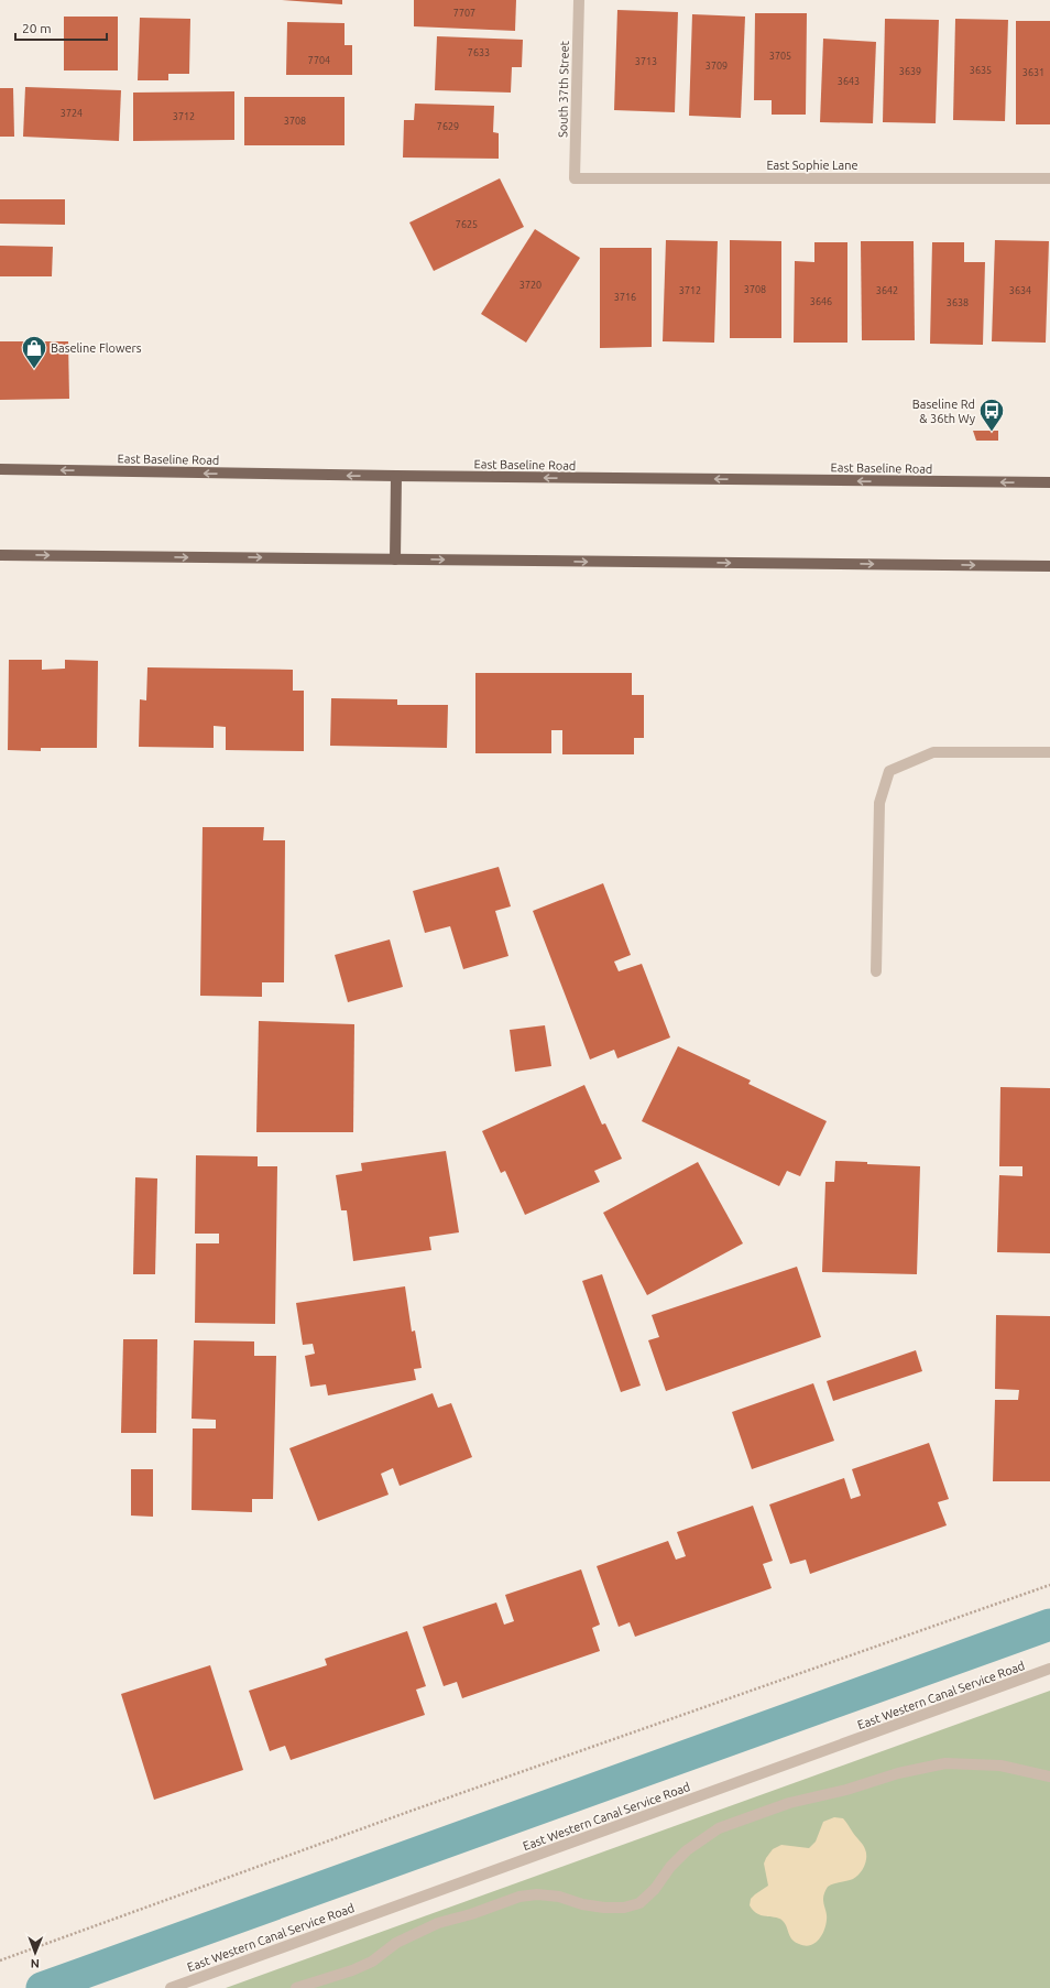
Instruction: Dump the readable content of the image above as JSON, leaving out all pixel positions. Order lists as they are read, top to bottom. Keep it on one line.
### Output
{"streets":{"main road":["East Baseline Road"],"street":["South 37th Street","East Sophie Lane","East Western Canal Service Road"]},"crossings":[["South 37th Street","East Sophie Lane"]],"places":{"shop":["Baseline Flowers"],"bus stop":["Baseline Rd & 36th Wy"]},"house_numbers":["7707","7633","3705","7704","3713","3709","3635","3639","3631","3643","3724","3712","3708","7629","7625","3720","3708","3712","3642","3634","3716","3646","3638"],"scale_bar":"20 m","north":"bottom"}
